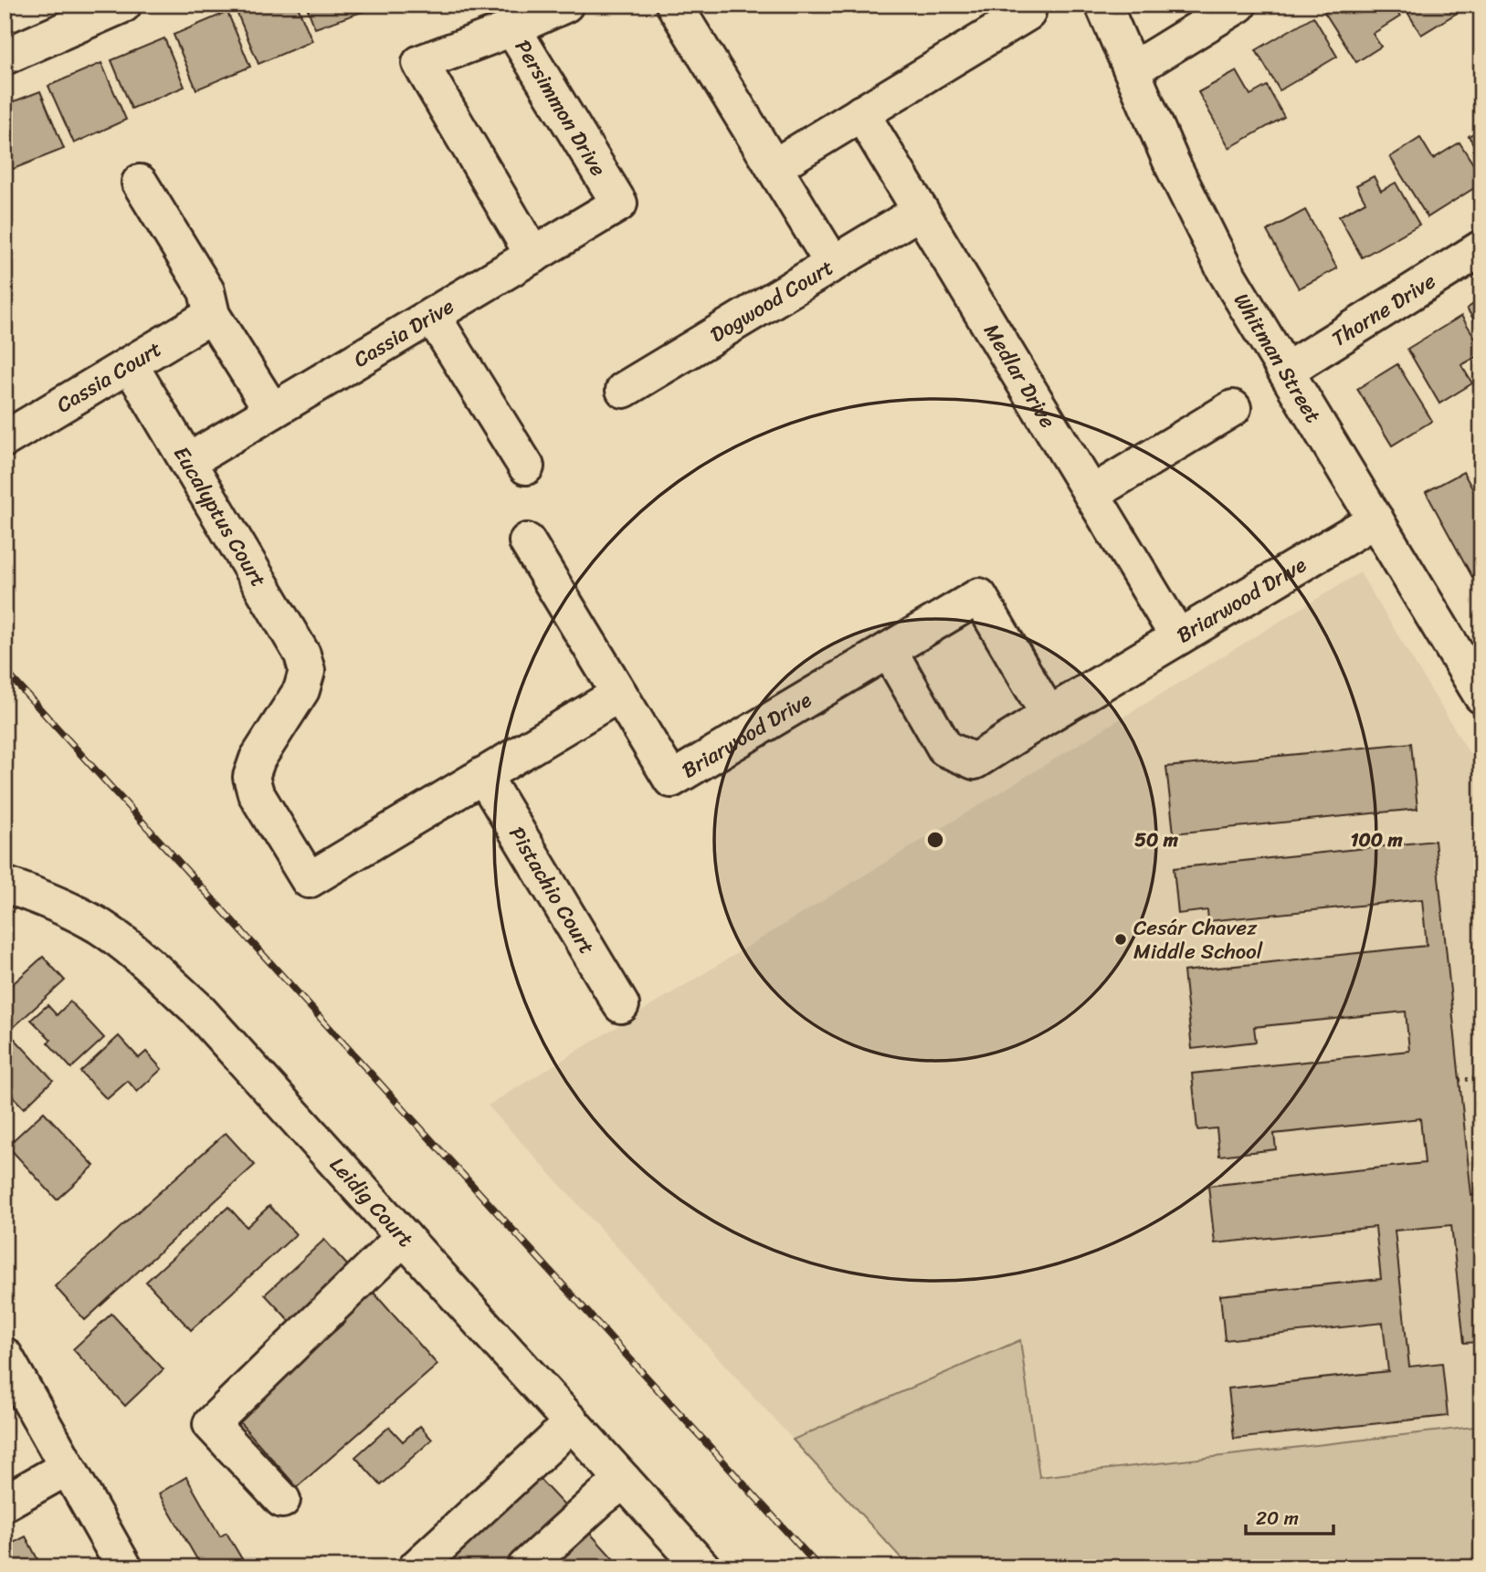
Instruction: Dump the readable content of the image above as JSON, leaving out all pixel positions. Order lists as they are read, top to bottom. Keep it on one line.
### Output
{"streets":{"street":["Persimmon Drive","Dogwood Court","Thorne Drive","Cassia Drive","Whitman Street","Medlar Drive","Cassia Court","Eucalyptus Court","Briarwood Drive","Pistachio Court","Leidig Court"]},"crossings":[["Persimmon Drive","Cassia Drive"],["Dogwood Court","Medlar Drive"],["Thorne Drive","Whitman Street"],["Cassia Drive","Eucalyptus Court"],["Whitman Street","Briarwood Drive"],["Medlar Drive","Briarwood Drive"],["Cassia Court","Eucalyptus Court"],["Eucalyptus Court","Pistachio Court"]],"places":["Cesár Chavez Middle School"],"scale_bar":"20 m","rings":["50 m","100 m"]}
